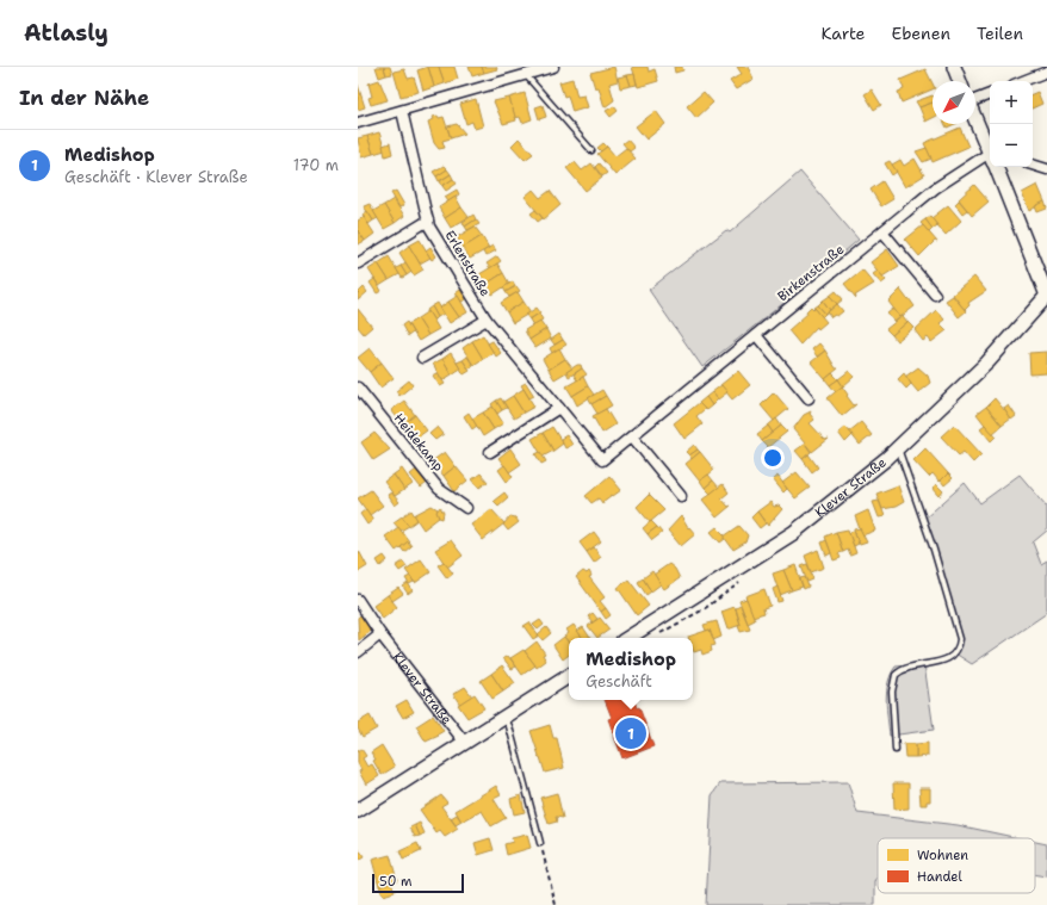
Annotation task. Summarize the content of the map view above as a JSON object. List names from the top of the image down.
{
  "streets": {
    "street": [
      "Erlenstraße",
      "Birkenstraße",
      "Heidekamp",
      "Klever Straße"
    ]
  },
  "crossings": [
    ["Erlenstraße", "Birkenstraße"]
  ],
  "legend": ["Wohnen", "Handel"],
  "scale_bar": "50 m",
  "north": "bottom left",
  "page": {
    "header": "Atlasly",
    "nav": ["Karte", "Ebenen", "Teilen"],
    "heading": "In der Nähe",
    "map_buttons": ["+", "−"],
    "list": [
      {
        "mark": "1",
        "name": "Medishop",
        "note": "Geschäft · Klever Straße",
        "value": "170 m"
      }
    ],
    "popup": ["Medishop", "Geschäft"],
    "pins": "1",
    "scale": "50 m"
  }
}
